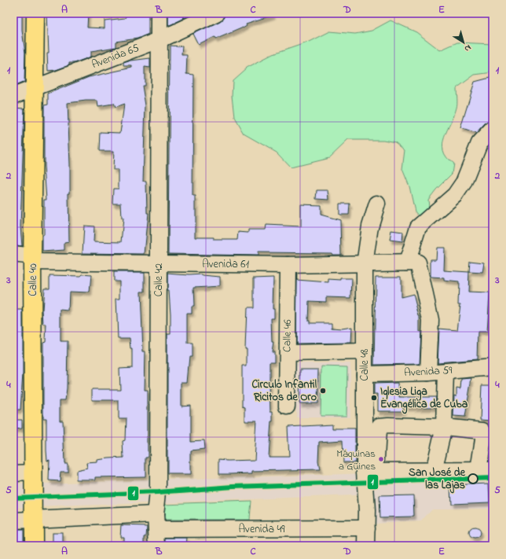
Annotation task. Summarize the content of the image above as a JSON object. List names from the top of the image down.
{
  "streets": {
    "main road": ["Calle 40"],
    "street": [
      "Avenida 65",
      "Avenida 61",
      "Calle 42",
      "Calle 46",
      "Calle 48",
      "Avenida 59",
      "Avenida 49"
    ]
  },
  "crossings": [
    ["Avenida 65", "Calle 40"],
    ["Avenida 65", "Calle 42"],
    ["Avenida 61", "Calle 40"],
    ["Avenida 61", "Calle 42"],
    ["Avenida 61", "Calle 46"],
    ["Avenida 61", "Calle 48"],
    ["Calle 40", "Avenida 49"],
    ["Calle 42", "Avenida 49"],
    ["Calle 48", "Avenida 59"],
    ["Calle 48", "Avenida 49"]
  ],
  "places": [
    "Circulo Infantil Ricitos de Oro",
    "Iglesia Liga Evangélica de Cuba",
    "Máquinas a Güines",
    "San José de las Lajas"
  ],
  "lines": ["transit line 1"],
  "north": "bottom right",
  "grid": {
    "columns": [
      "A",
      "B",
      "C",
      "D",
      "E"
    ],
    "rows": [
      "1",
      "2",
      "3",
      "4",
      "5"
    ]
  }
}
